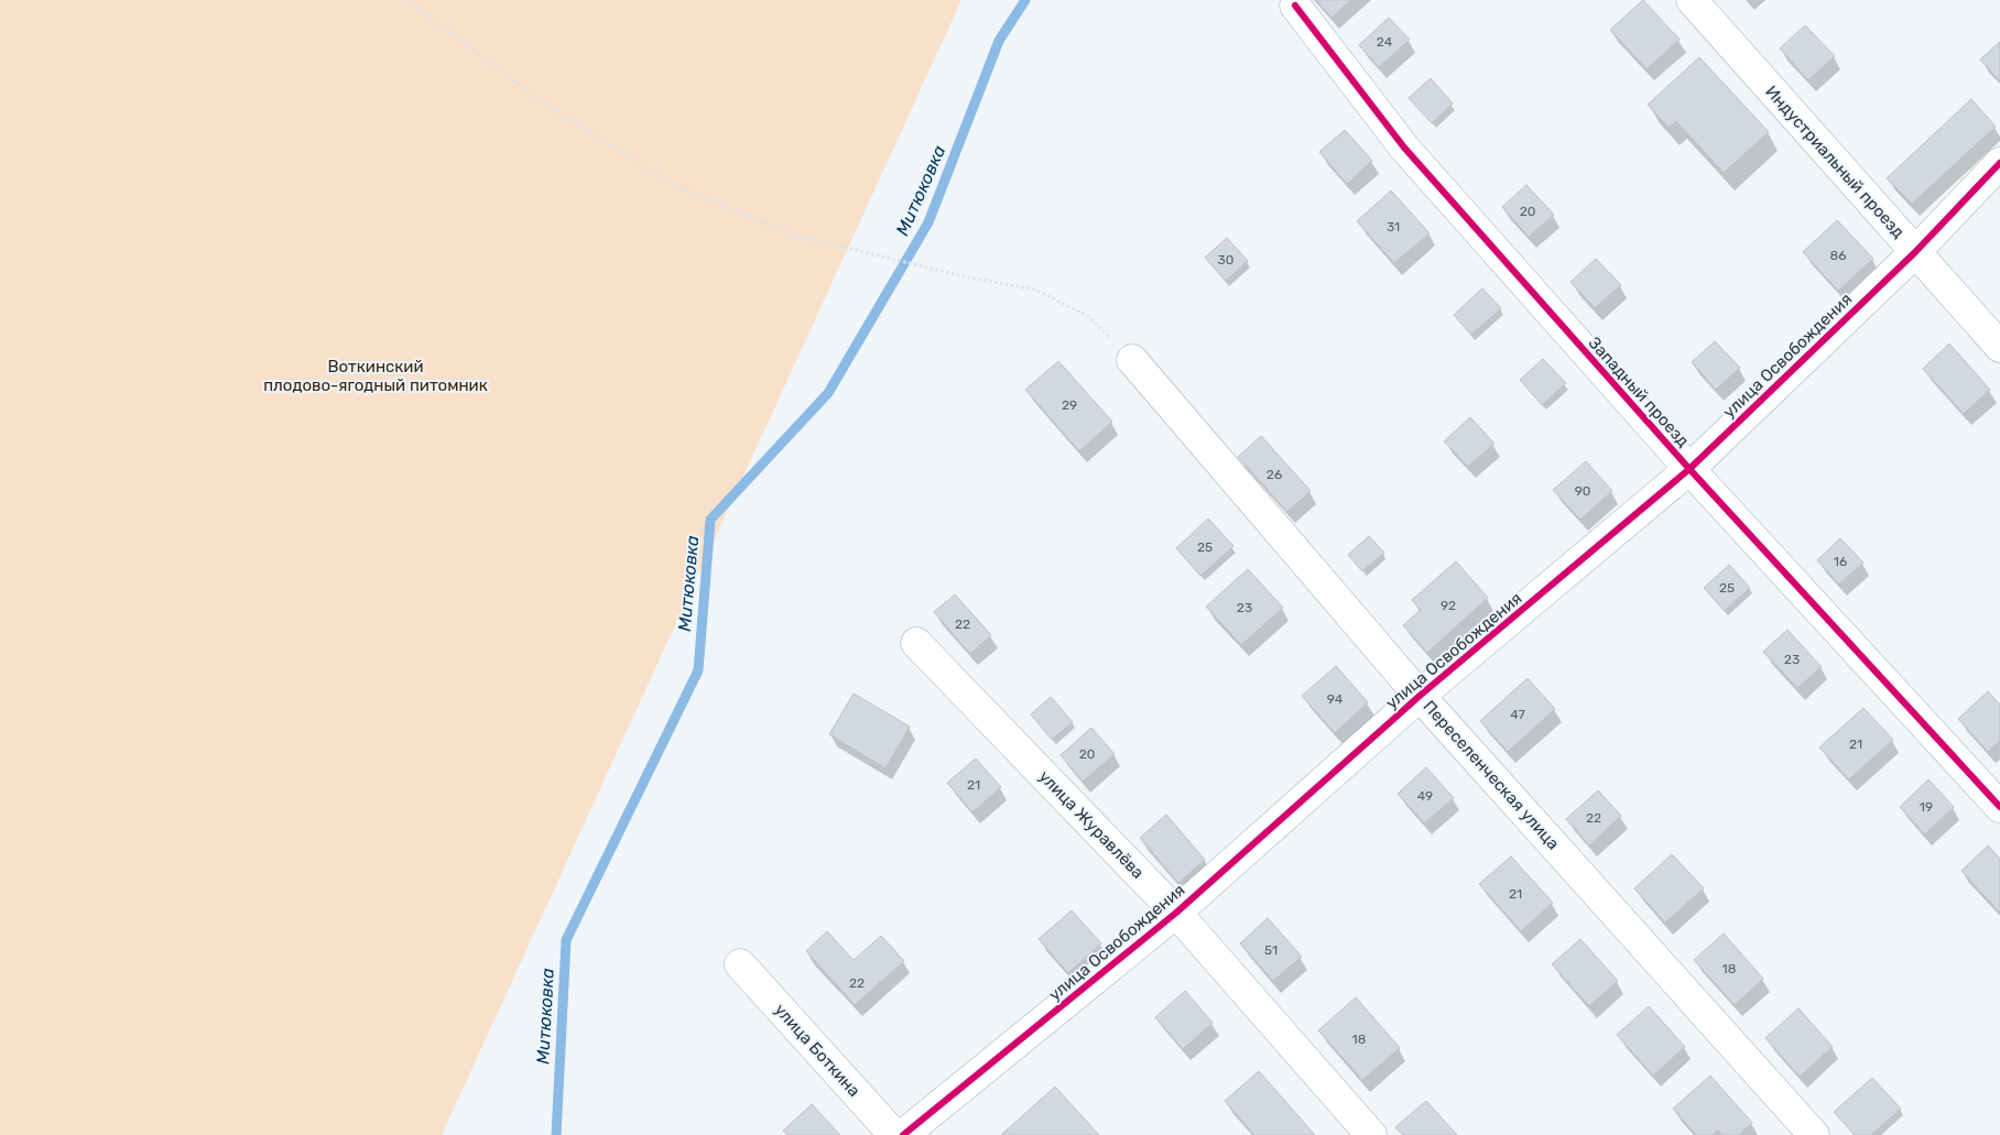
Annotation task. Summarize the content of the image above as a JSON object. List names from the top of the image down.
{
  "streets": {
    "street": [
      "Индустриальный проезд",
      "улица Освобождения",
      "Западный проезд",
      "Переселенческая улица",
      "улица Журавлёва",
      "улица Боткина"
    ]
  },
  "crossings": [
    ["Индустриальный проезд", "улица Освобождения"],
    ["улица Освобождения", "Западный проезд"],
    ["улица Освобождения", "Переселенческая улица"],
    ["улица Освобождения", "улица Журавлёва"]
  ],
  "water": ["Митюковка"],
  "parks": ["Воткинский плодово-ягодный питомник"],
  "house_numbers": [
    "24",
    "20",
    "31",
    "86",
    "30",
    "29",
    "26",
    "90",
    "25",
    "16",
    "25",
    "92",
    "23",
    "22",
    "23",
    "94",
    "47",
    "21",
    "20",
    "21",
    "49",
    "19",
    "22",
    "21",
    "51",
    "18",
    "22",
    "18"
  ]
}
